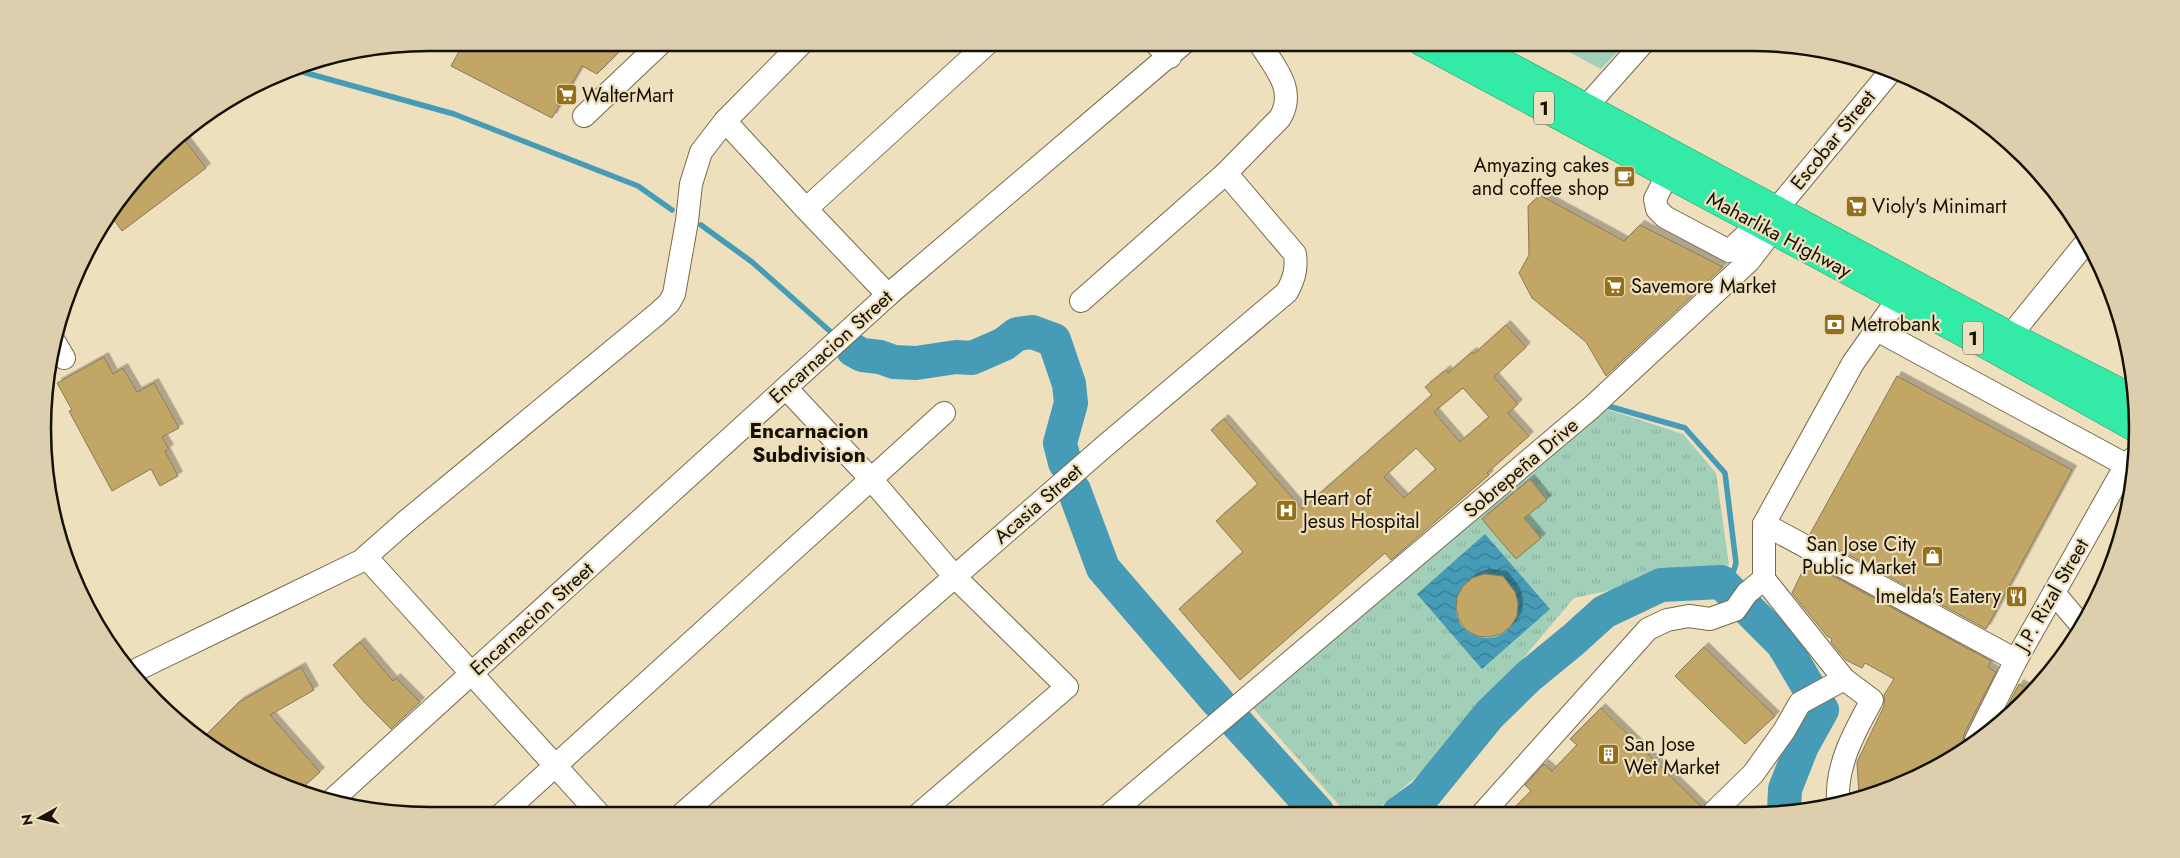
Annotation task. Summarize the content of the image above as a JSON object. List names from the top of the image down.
{
  "streets": {
    "highway": ["1", "Maharlika Highway"],
    "street": [
      "Escobar Street",
      "Encarnacion Street",
      "Sobrepeña Drive",
      "Acasia Street",
      "J.P. Rizal Street"
    ]
  },
  "crossings": [
    ["Escobar Street", "Maharlika Highway"],
    ["Escobar Street", "Sobrepeña Drive"],
    ["Maharlika Highway", "Sobrepeña Drive"]
  ],
  "districts": ["Encarnacion Subdivision"],
  "places": {
    "supermarket": ["WalterMart", "Violy's Minimart", "Savemore Market"],
    "cafe": ["Amyazing cakes and coffee shop"],
    "bank": ["Metrobank"],
    "hospital": ["Heart of Jesus Hospital"],
    "shop": ["San Jose City Public Market"],
    "restaurant": ["Imelda's Eatery"],
    "building": ["San Jose Wet Market"]
  },
  "north": "left"
}
